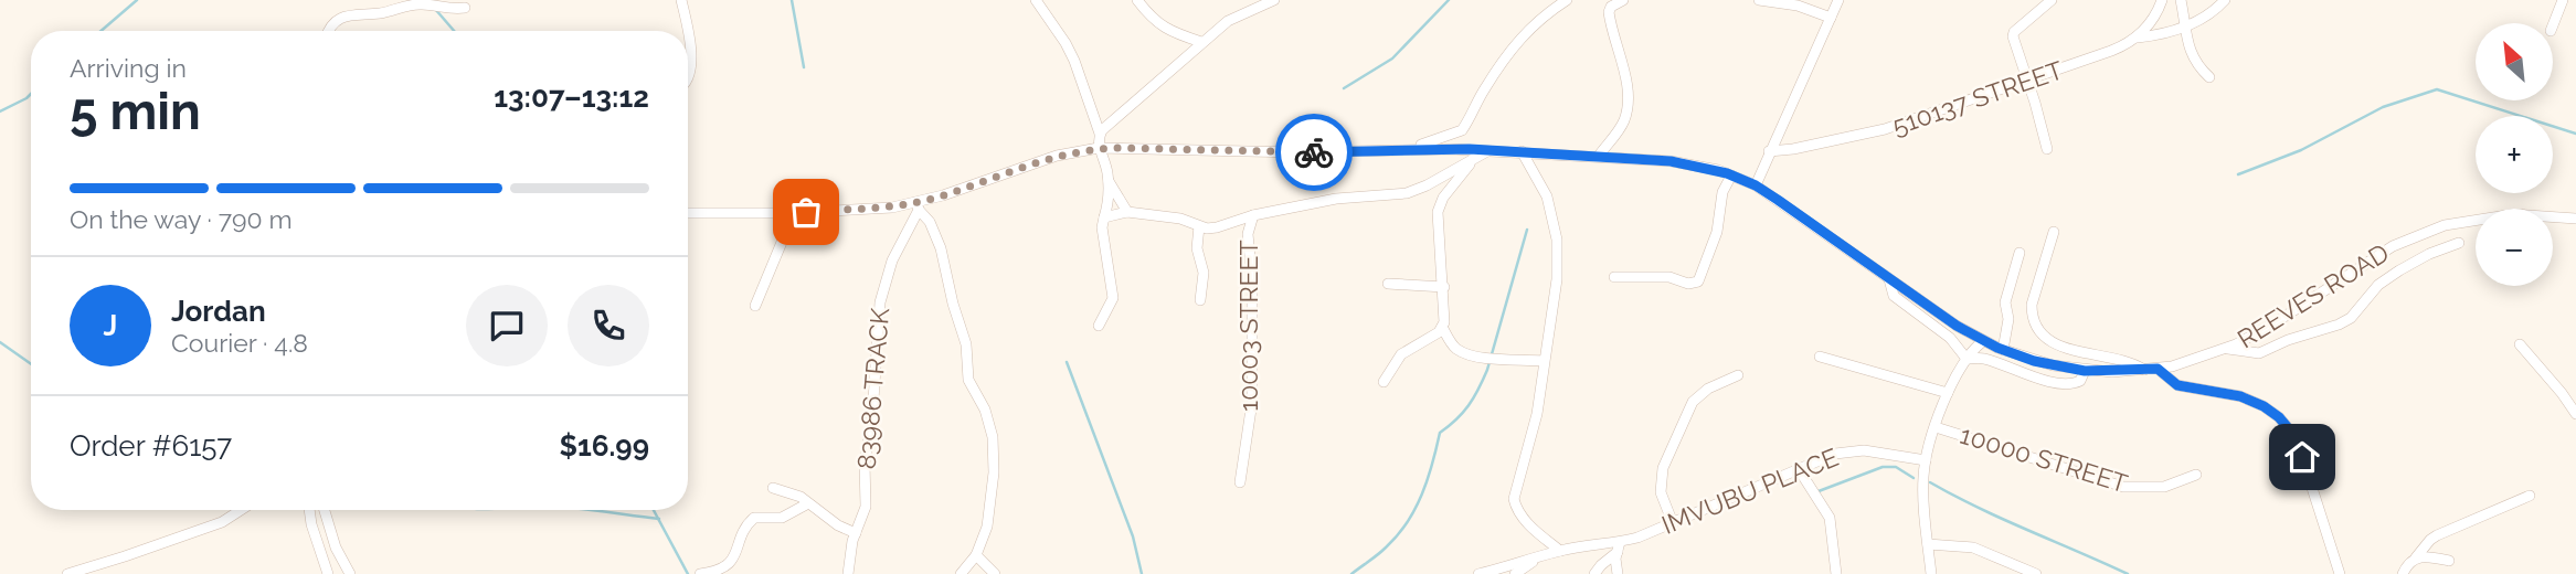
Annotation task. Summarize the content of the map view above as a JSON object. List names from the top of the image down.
{
  "streets": {
    "street": [
      "510137 STREET",
      "REEVES ROAD",
      "10003 STREET",
      "83986 TRACK",
      "10000 STREET",
      "IMVUBU PLACE"
    ]
  },
  "crossings": [
    ["REEVES ROAD", "83986 TRACK"]
  ],
  "north": "top left",
  "page": {
    "map_buttons": ["+", "−"],
    "heading": ["5 min", "Arriving in", "13:07–13:12"],
    "panel": [
      "Jordan",
      "Courier · 4.8",
      "Order #6157",
      "$16.99"
    ],
    "bar": "On the way · 790 m",
    "round": "J"
  }
}
